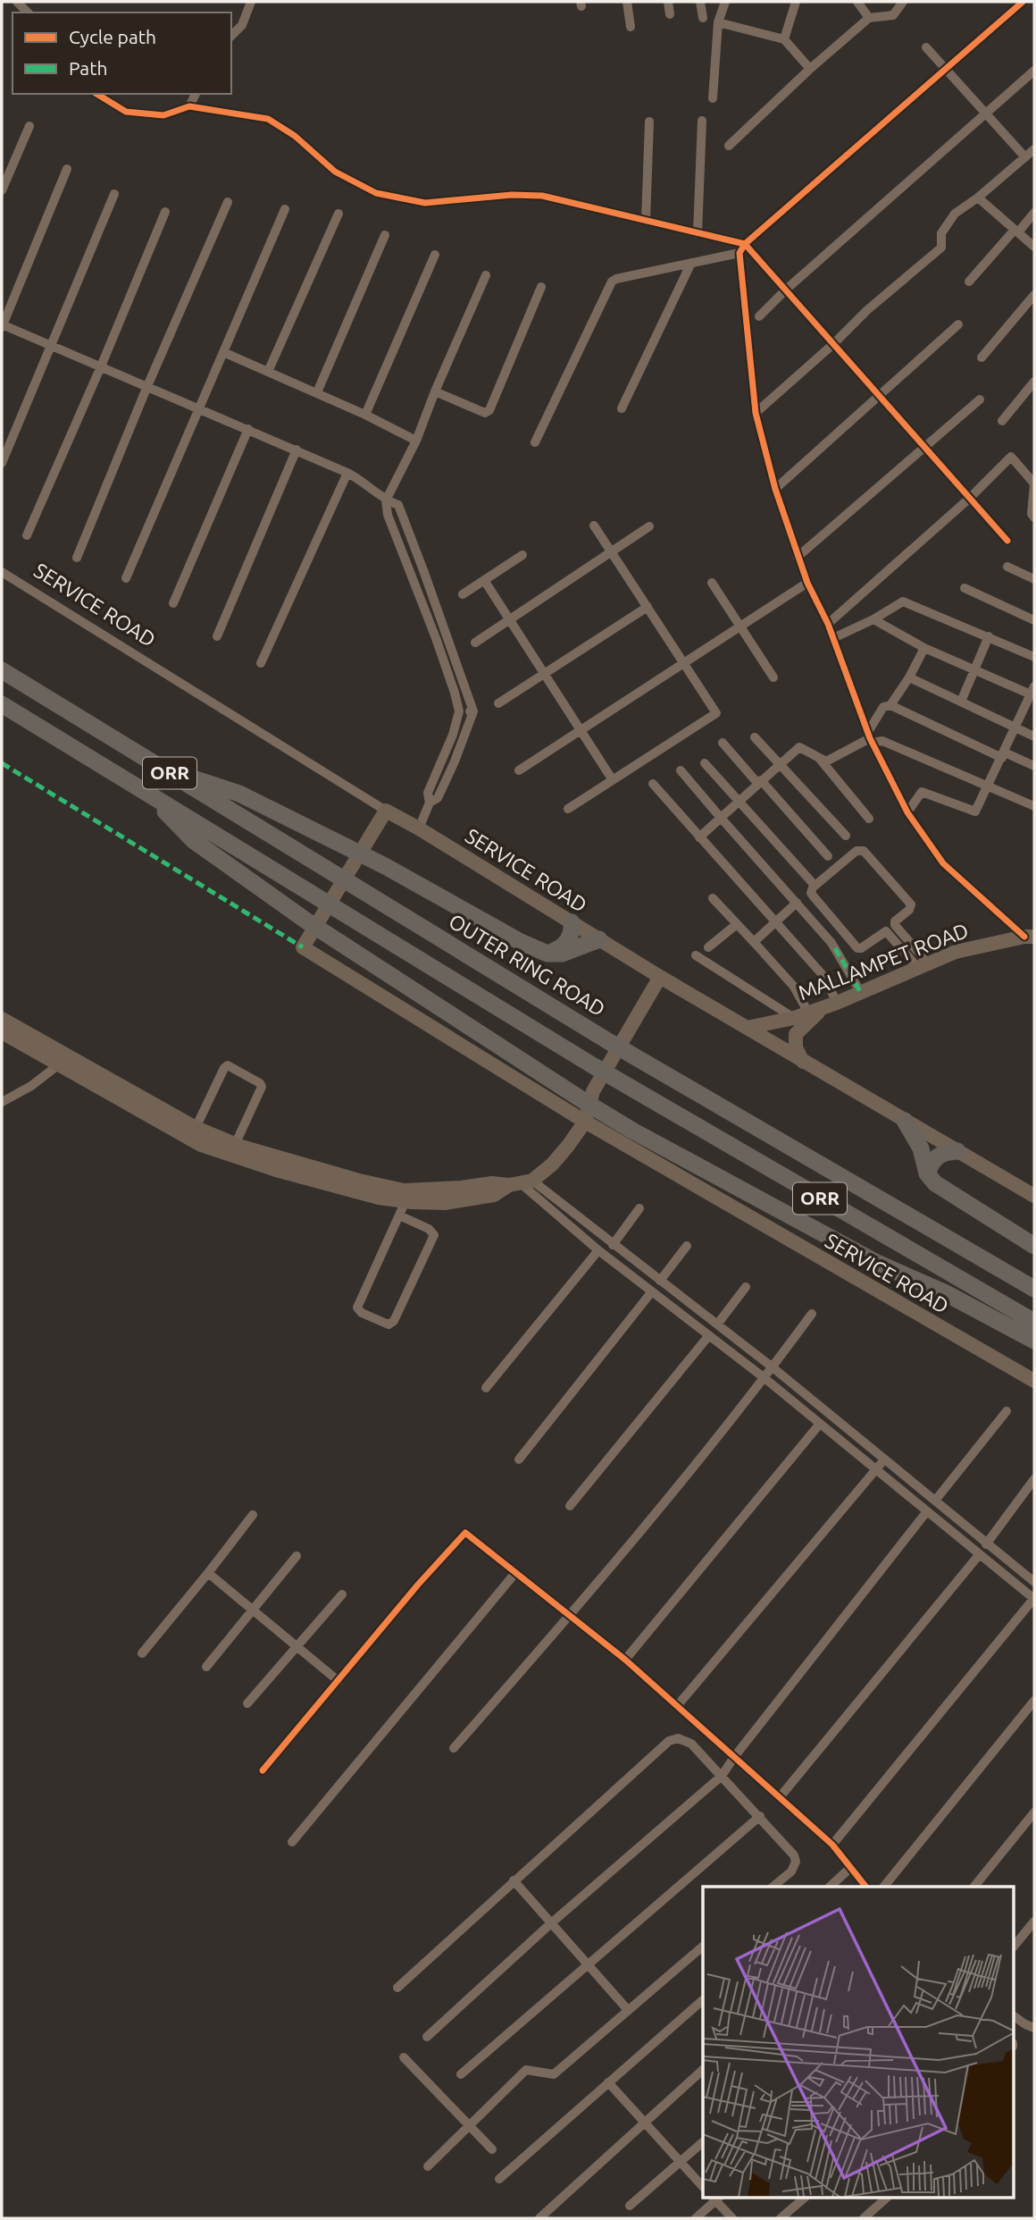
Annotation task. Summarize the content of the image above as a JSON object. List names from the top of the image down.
{
  "streets": {
    "highway": ["ORR", "OUTER RING ROAD"],
    "main road": ["SERVICE ROAD", "MALLAMPET ROAD"]
  },
  "crossings": [
    ["SERVICE ROAD", "MALLAMPET ROAD"]
  ],
  "legend": ["Cycle path", "Path"]
}
